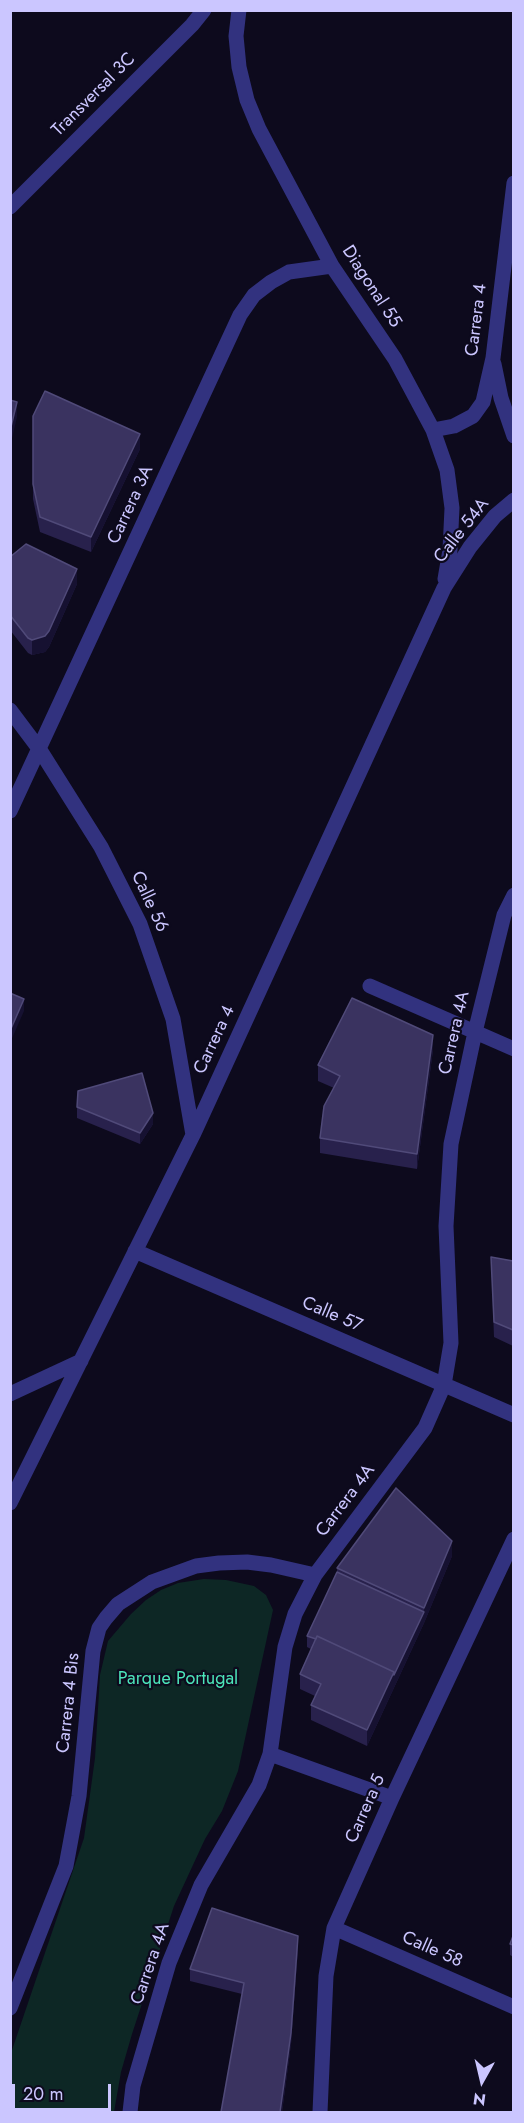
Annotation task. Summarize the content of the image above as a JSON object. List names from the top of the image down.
{
  "streets": {
    "street": [
      "Transversal 3C",
      "Diagonal 55",
      "Carrera 4",
      "Carrera 3A",
      "Calle 54A",
      "Calle 56",
      "Carrera 4A",
      "Calle 57",
      "Carrera 4 Bis",
      "Carrera 5",
      "Calle 58"
    ]
  },
  "crossings": [
    ["Diagonal 55", "Carrera 4"],
    ["Diagonal 55", "Carrera 3A"],
    ["Diagonal 55", "Calle 54A"],
    ["Carrera 4", "Calle 54A"],
    ["Carrera 4", "Calle 56"],
    ["Carrera 4", "Calle 57"],
    ["Carrera 3A", "Calle 56"],
    ["Carrera 4A", "Calle 57"],
    ["Carrera 4A", "Carrera 4 Bis"],
    ["Carrera 5", "Calle 58"]
  ],
  "parks": ["Parque Portugal"],
  "scale_bar": "20 m",
  "north": "bottom"
}
